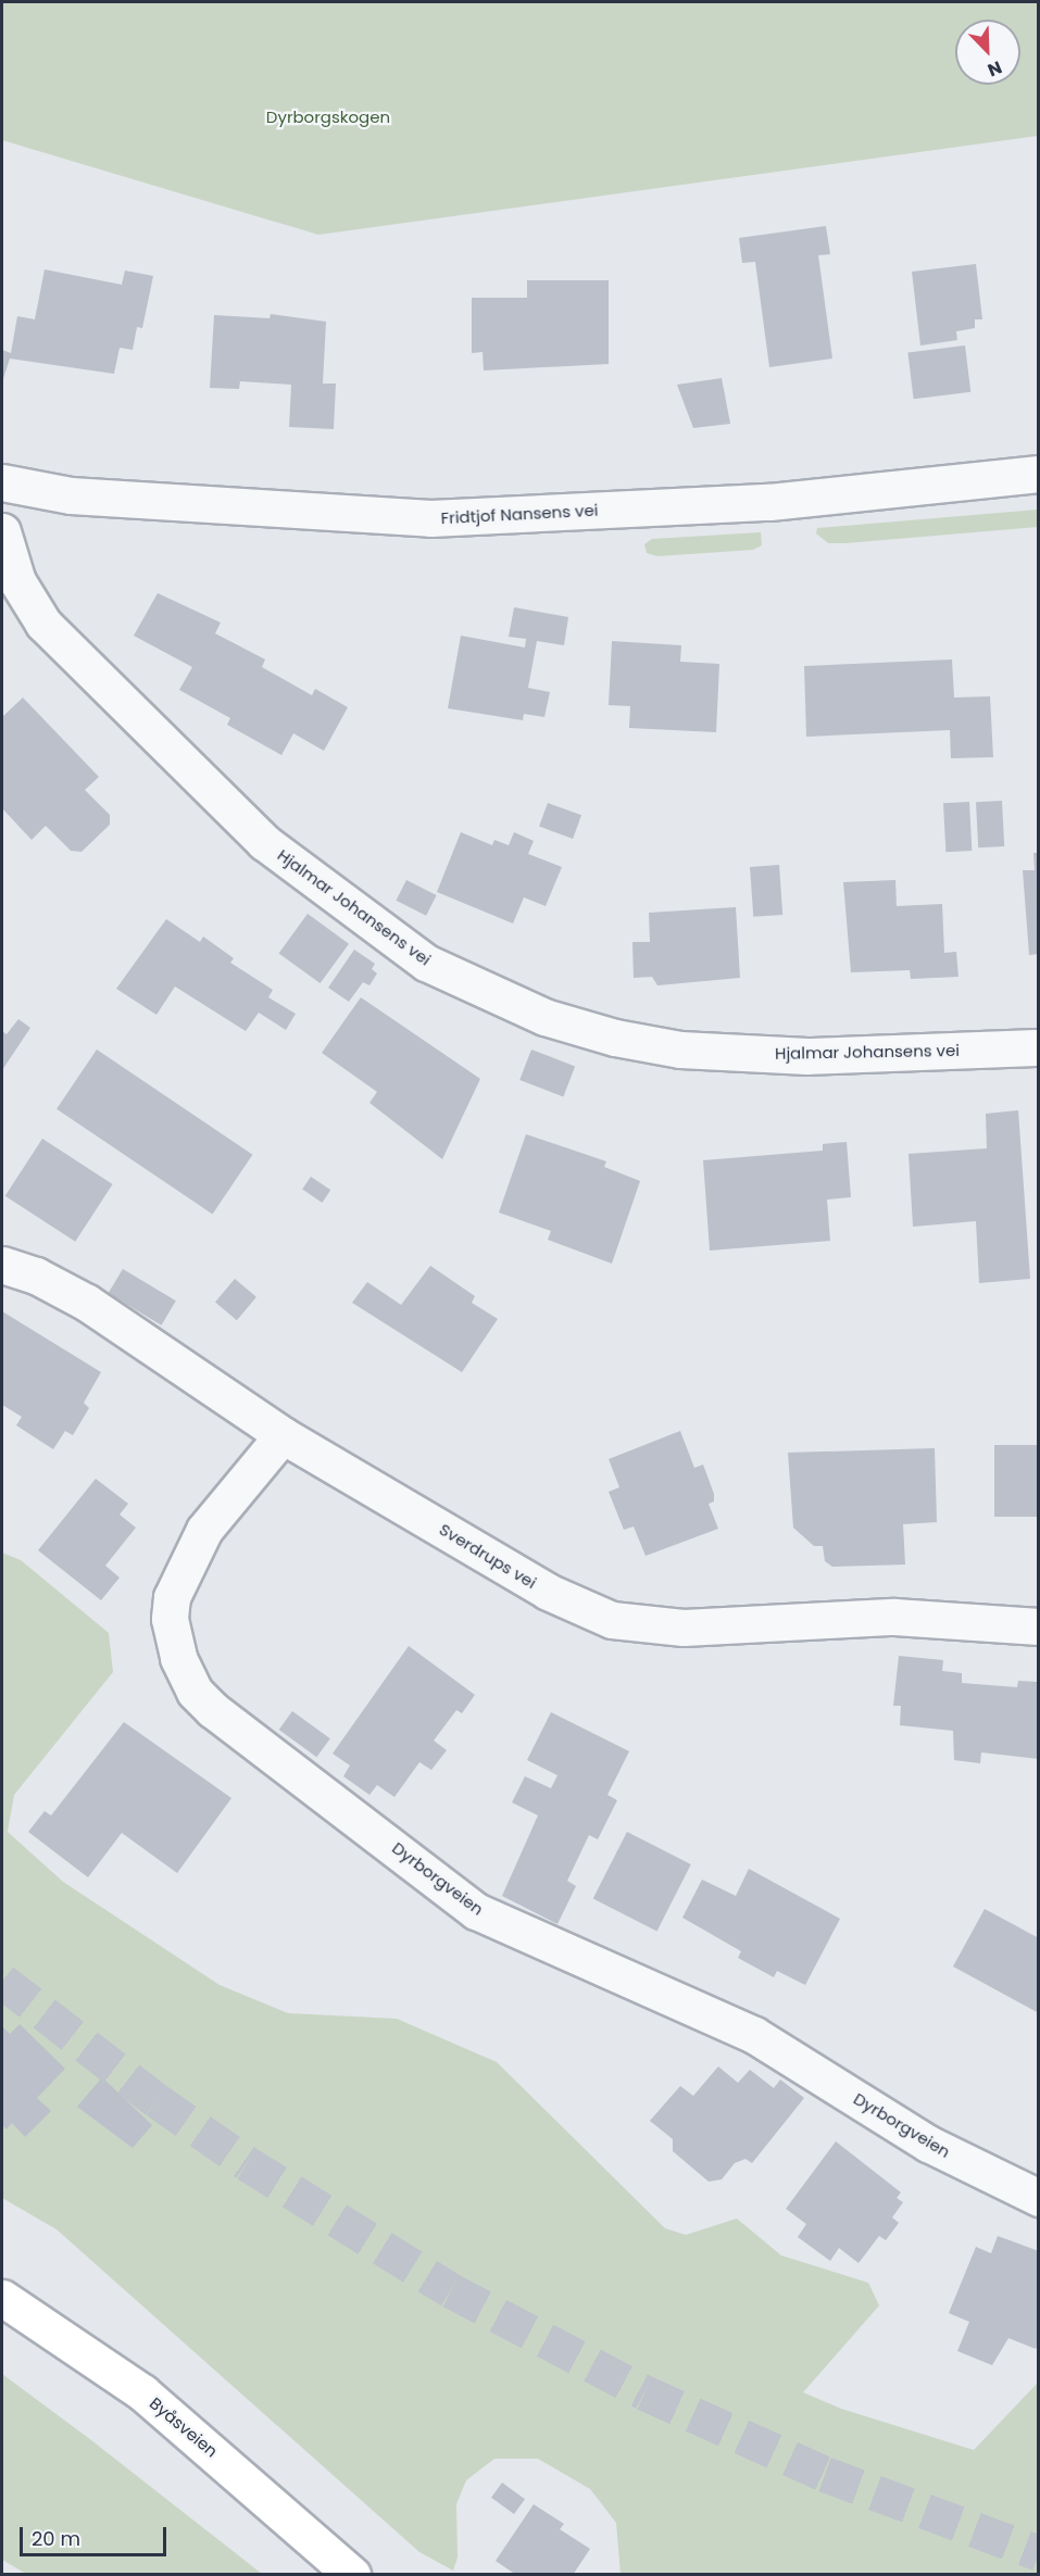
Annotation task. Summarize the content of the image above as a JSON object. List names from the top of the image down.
{
  "streets": {
    "main road": ["Byåsveien"],
    "street": [
      "Fridtjof Nansens vei",
      "Hjalmar Johansens vei",
      "Sverdrups vei",
      "Dyrborgveien"
    ]
  },
  "crossings": [
    ["Sverdrups vei", "Dyrborgveien"]
  ],
  "parks": ["Dyrborgskogen"],
  "scale_bar": "20 m",
  "north": "bottom right"
}
